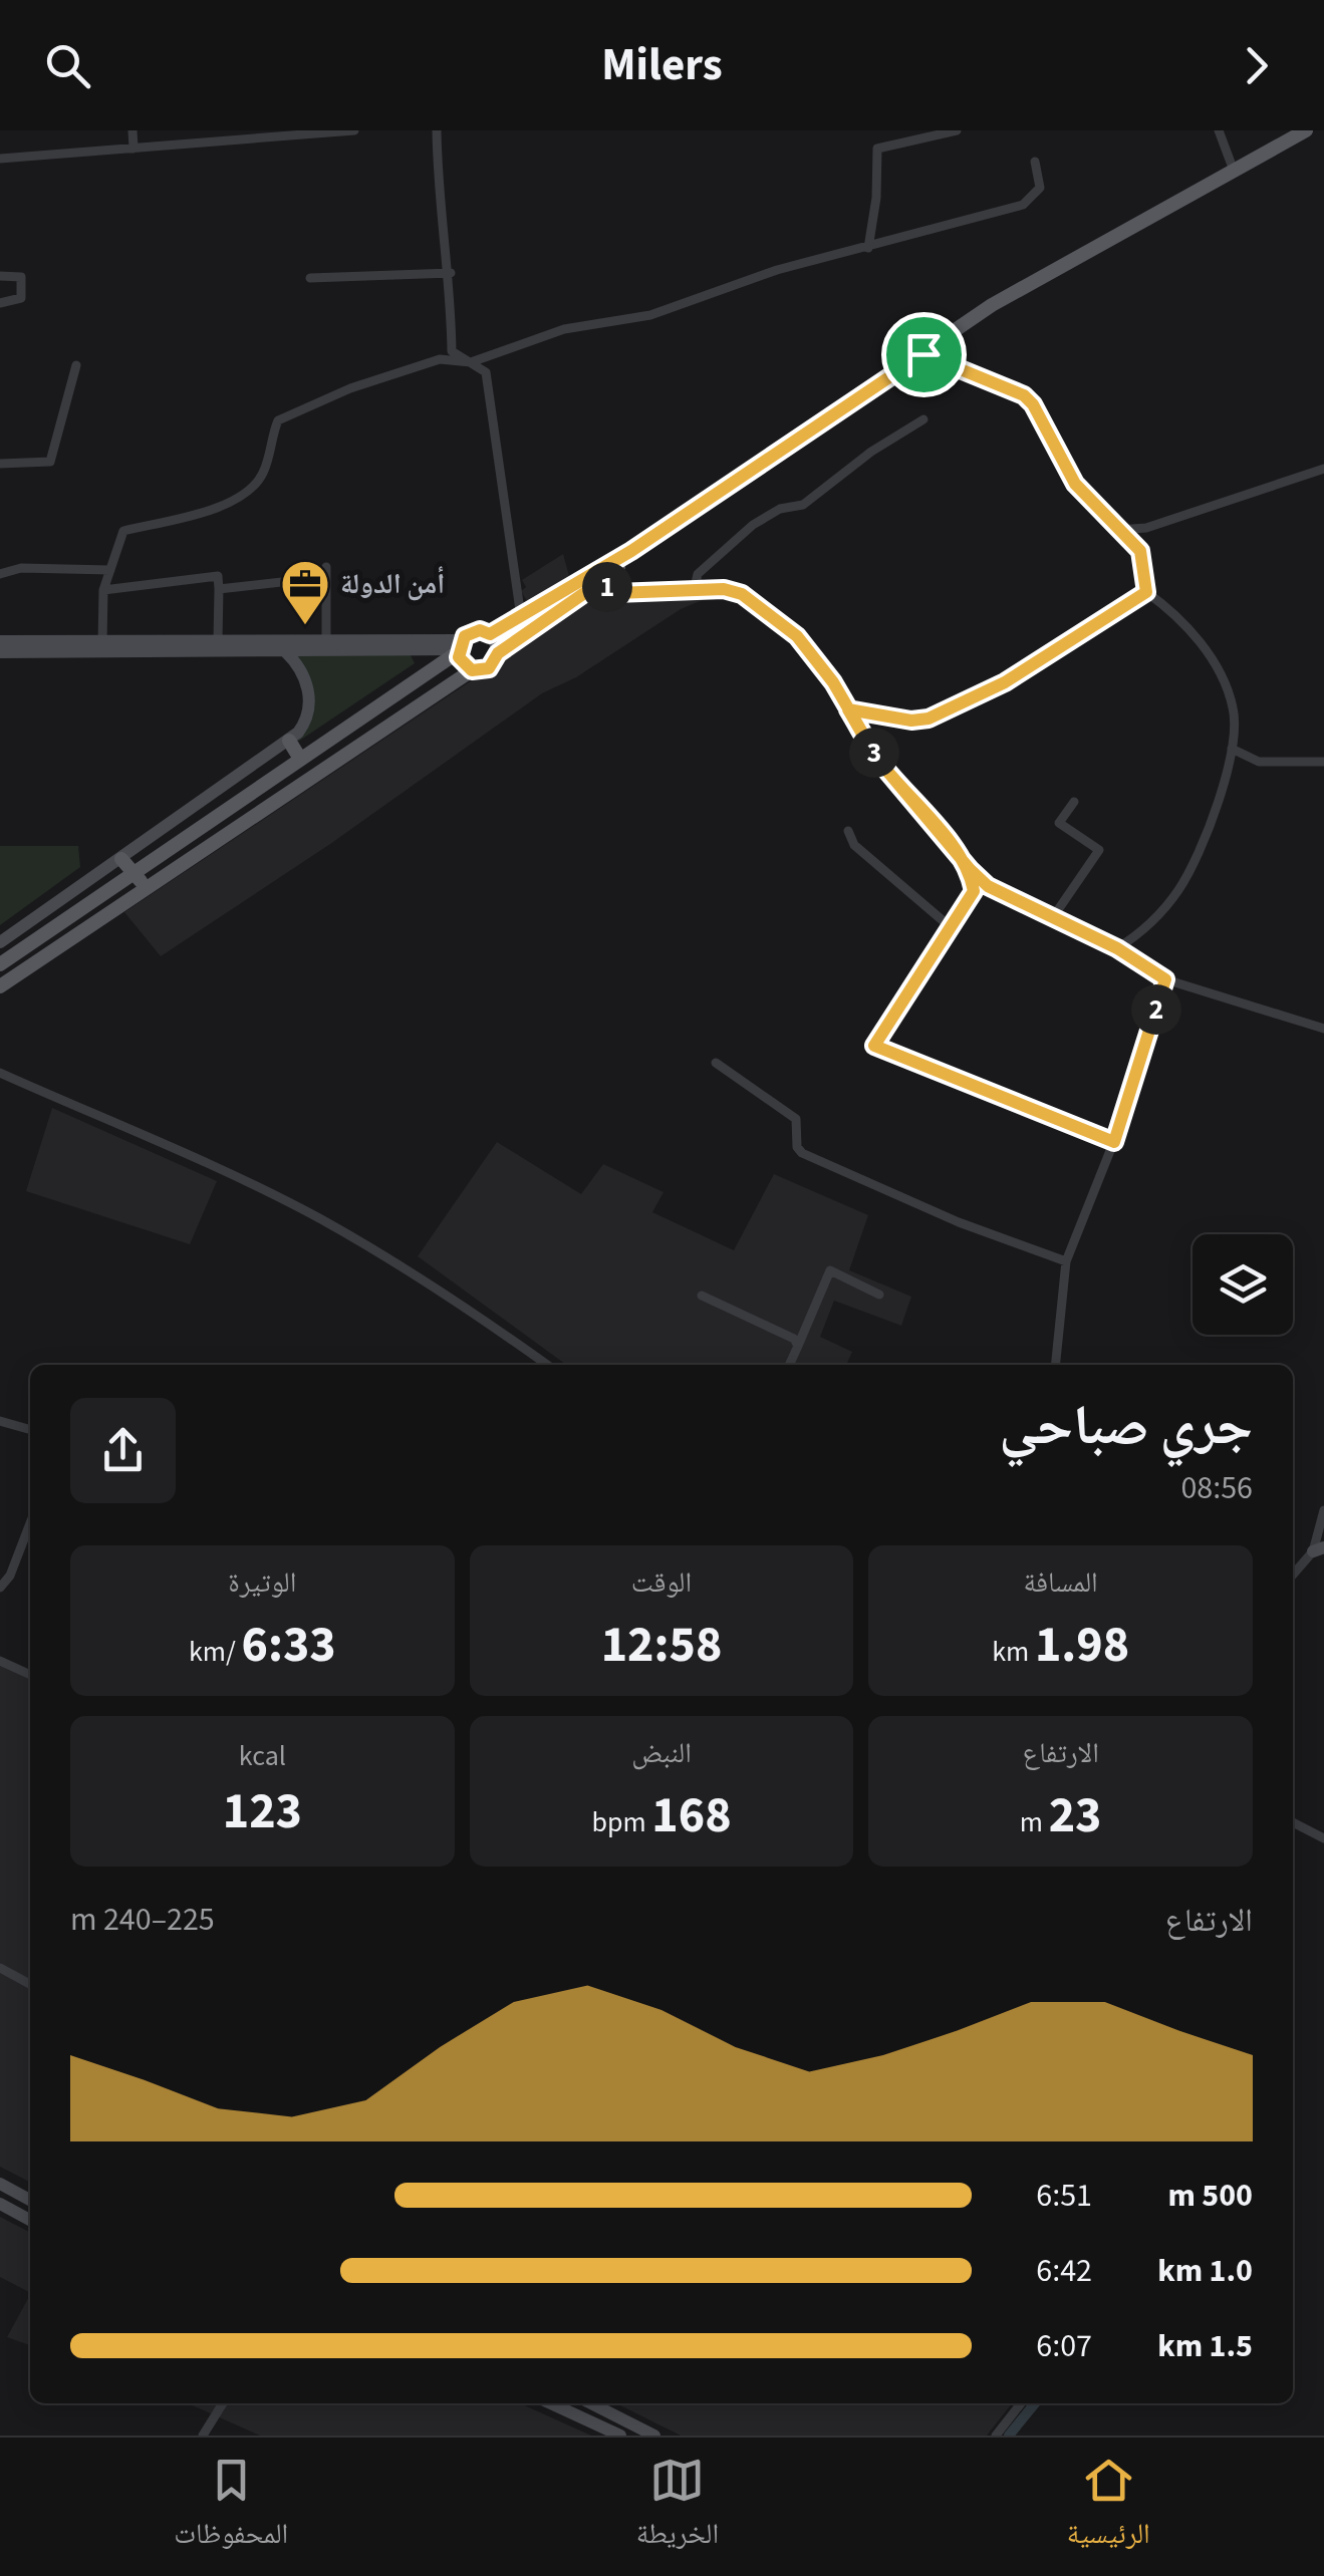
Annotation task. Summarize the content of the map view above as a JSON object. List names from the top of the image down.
{
  "places": {
    "office": ["أمن الدولة"]
  },
  "page": {
    "header": "Milers",
    "pins": ["1", "3", "2"],
    "heading": ["جري صباحي", "08:56"],
    "stats": [
      ["المسافة", "1.98 km"],
      ["الوقت", "12:58"],
      ["الوتيرة", "6:33 /km"],
      ["الارتفاع", "23 m"],
      ["النبض", "168 bpm"],
      ["kcal", "123"]
    ],
    "chart": ["الارتفاع", "225–240 m"],
    "list": [
      {
        "name": "500 m",
        "note": "6:51"
      },
      {
        "name": "1.0 km",
        "note": "6:42"
      },
      {
        "name": "1.5 km",
        "note": "6:07"
      }
    ],
    "tabs": ["الرئيسية", "الخريطة", "المحفوظات"]
  }
}
